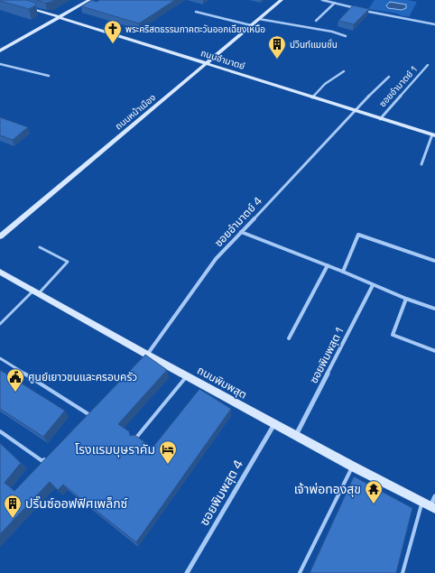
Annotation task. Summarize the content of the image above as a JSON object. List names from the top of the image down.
{
  "streets": {
    "street": [
      "ถนนอำมาตย์",
      "ซอยอำมาตย์ 1",
      "ถนนหน้าเมือง",
      "ซอยอำมาตย์ 4",
      "ซอยพิมพสุต 1",
      "ถนนพิมพสุต",
      "ซอยพิมพสุต 4"
    ]
  },
  "crossings": [
    ["ถนนอำมาตย์", "ซอยอำมาตย์ 1"],
    ["ถนนอำมาตย์", "ถนนหน้าเมือง"],
    ["ถนนอำมาตย์", "ซอยอำมาตย์ 4"],
    ["ซอยอำมาตย์ 4", "ถนนพิมพสุต"],
    ["ซอยพิมพสุต 1", "ถนนพิมพสุต"],
    ["ถนนพิมพสุต", "ซอยพิมพสุต 4"]
  ],
  "places": {
    "church": ["พระคริสตธรรมภาคตะวันออกเฉียงเหนือ"],
    "building": ["ปวินท์แมนชั่น", "ปริ๊นซ์ออฟฟิศเพล็กซ์"],
    "public building": ["ศูนย์เยาวชนและครอบครัว"],
    "hotel": ["โรงแรมบุษราคัม"],
    "temple": ["เจ้าพ่อทองสุข"]
  }
}
